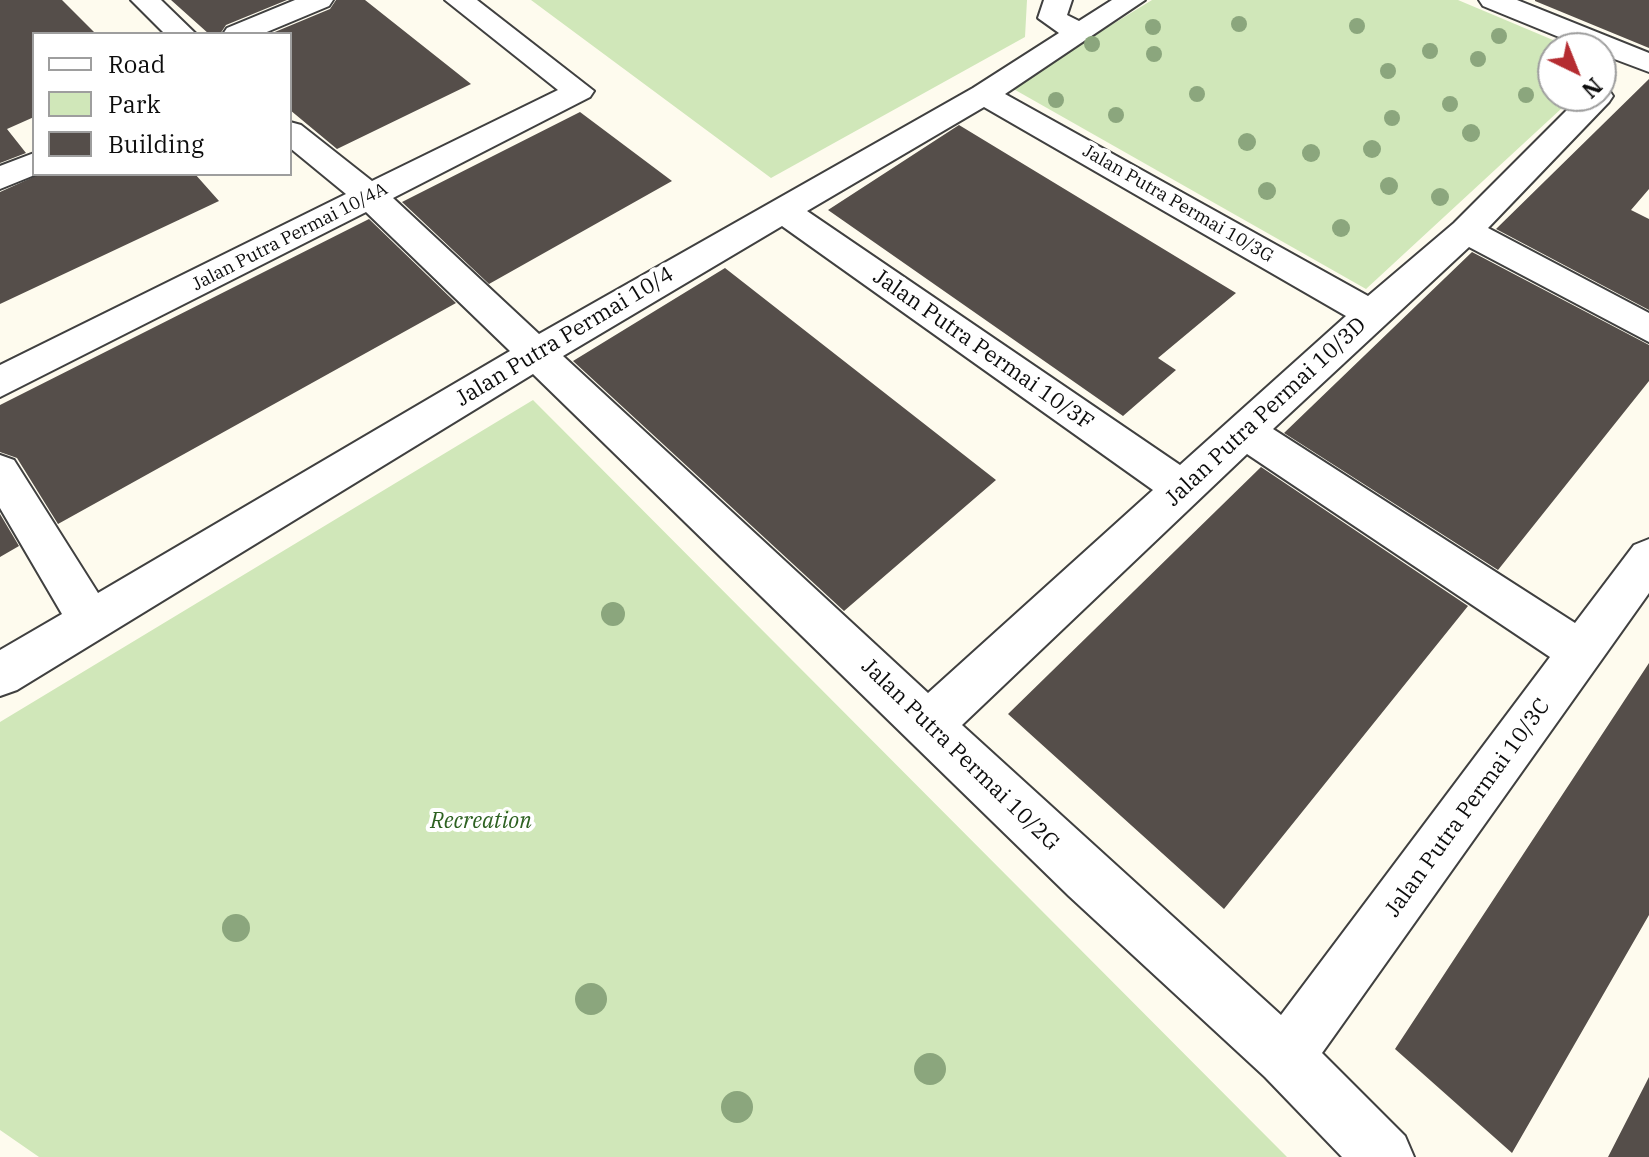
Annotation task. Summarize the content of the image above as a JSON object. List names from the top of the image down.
{
  "streets": {
    "street": [
      "Jalan Putra Permai 10/3G",
      "Jalan Putra Permai 10/4A",
      "Jalan Putra Permai 10/4",
      "Jalan Putra Permai 10/3F",
      "Jalan Putra Permai 10/3D",
      "Jalan Putra Permai 10/2G",
      "Jalan Putra Permai 10/3C"
    ]
  },
  "crossings": [
    ["Jalan Putra Permai 10/3G", "Jalan Putra Permai 10/4"],
    ["Jalan Putra Permai 10/3G", "Jalan Putra Permai 10/3D"],
    ["Jalan Putra Permai 10/4A", "Jalan Putra Permai 10/2G"],
    ["Jalan Putra Permai 10/4", "Jalan Putra Permai 10/3F"],
    ["Jalan Putra Permai 10/4", "Jalan Putra Permai 10/2G"],
    ["Jalan Putra Permai 10/3F", "Jalan Putra Permai 10/3D"],
    ["Jalan Putra Permai 10/3D", "Jalan Putra Permai 10/2G"],
    ["Jalan Putra Permai 10/2G", "Jalan Putra Permai 10/3C"]
  ],
  "parks": ["Recreation"],
  "legend": ["Road", "Park", "Building"],
  "north": "bottom right"
}
